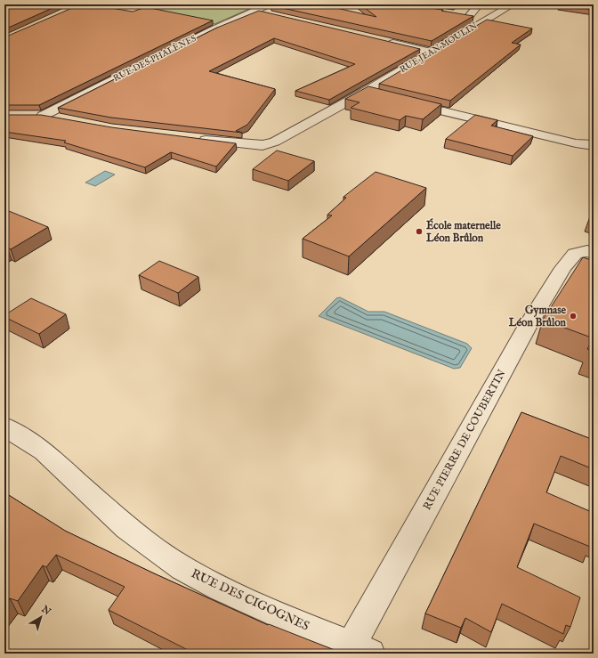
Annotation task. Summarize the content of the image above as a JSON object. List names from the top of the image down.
{
  "streets": {
    "street": [
      "RUE JEAN MOULIN",
      "RUE DES PHALÈNES",
      "RUE PIERRE DE COUBERTIN",
      "RUE DES CIGOGNES"
    ]
  },
  "crossings": [
    ["RUE PIERRE DE COUBERTIN", "RUE DES CIGOGNES"]
  ],
  "places": ["École maternelle Léon Brûlon", "Gymnase Léon Brûlon"],
  "north": "top right"
}
